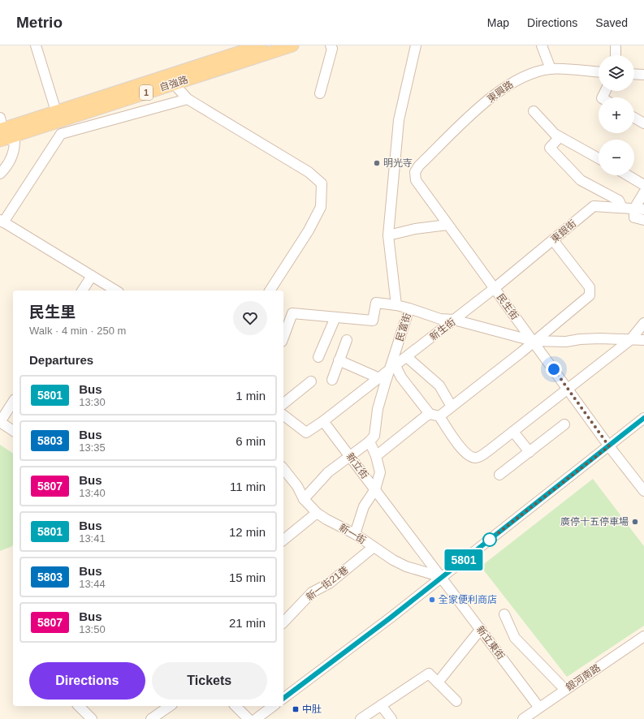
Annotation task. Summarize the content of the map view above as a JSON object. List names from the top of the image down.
{
  "streets": {
    "main road": ["自強路", "1"],
    "street": [
      "東興路",
      "東銀街",
      "民生街",
      "民富街",
      "新生街",
      "新立街",
      "新一街",
      "新一街21巷",
      "新立東街",
      "銀河南路"
    ]
  },
  "crossings": [
    ["東興路", "民生街"],
    ["東銀街", "民生街"],
    ["東銀街", "新生街"],
    ["民生街", "民富街"],
    ["民生街", "新生街"],
    ["民富街", "新生街"],
    ["新立街", "新一街"],
    ["新立街", "新立東街"],
    ["新一街", "新一街21巷"],
    ["新一街", "新立東街"],
    ["新立東街", "銀河南路"]
  ],
  "places": {
    "other": ["明光寺", "廣停十五停車場", "全家便利商店"],
    "transit": ["中肚"]
  },
  "lines": ["bus line 5801"],
  "page": {
    "header": "Metrio",
    "nav": ["Map", "Directions", "Saved"],
    "on_map": "5801",
    "map_buttons": ["+", "−"],
    "heading": [
      ["民生里", "Walk · 4 min · 250 m"],
      "Departures"
    ],
    "list": [
      {
        "mark": "5801",
        "name": "Bus",
        "note": "13:30",
        "value": "1 min"
      },
      {
        "mark": "5803",
        "name": "Bus",
        "note": "13:35",
        "value": "6 min"
      },
      {
        "mark": "5807",
        "name": "Bus",
        "note": "13:40",
        "value": "11 min"
      },
      {
        "mark": "5801",
        "name": "Bus",
        "note": "13:41",
        "value": "12 min"
      },
      {
        "mark": "5803",
        "name": "Bus",
        "note": "13:44",
        "value": "15 min"
      },
      {
        "mark": "5807",
        "name": "Bus",
        "note": "13:50",
        "value": "21 min"
      }
    ],
    "buttons": ["Directions", "Tickets"]
  }
}
